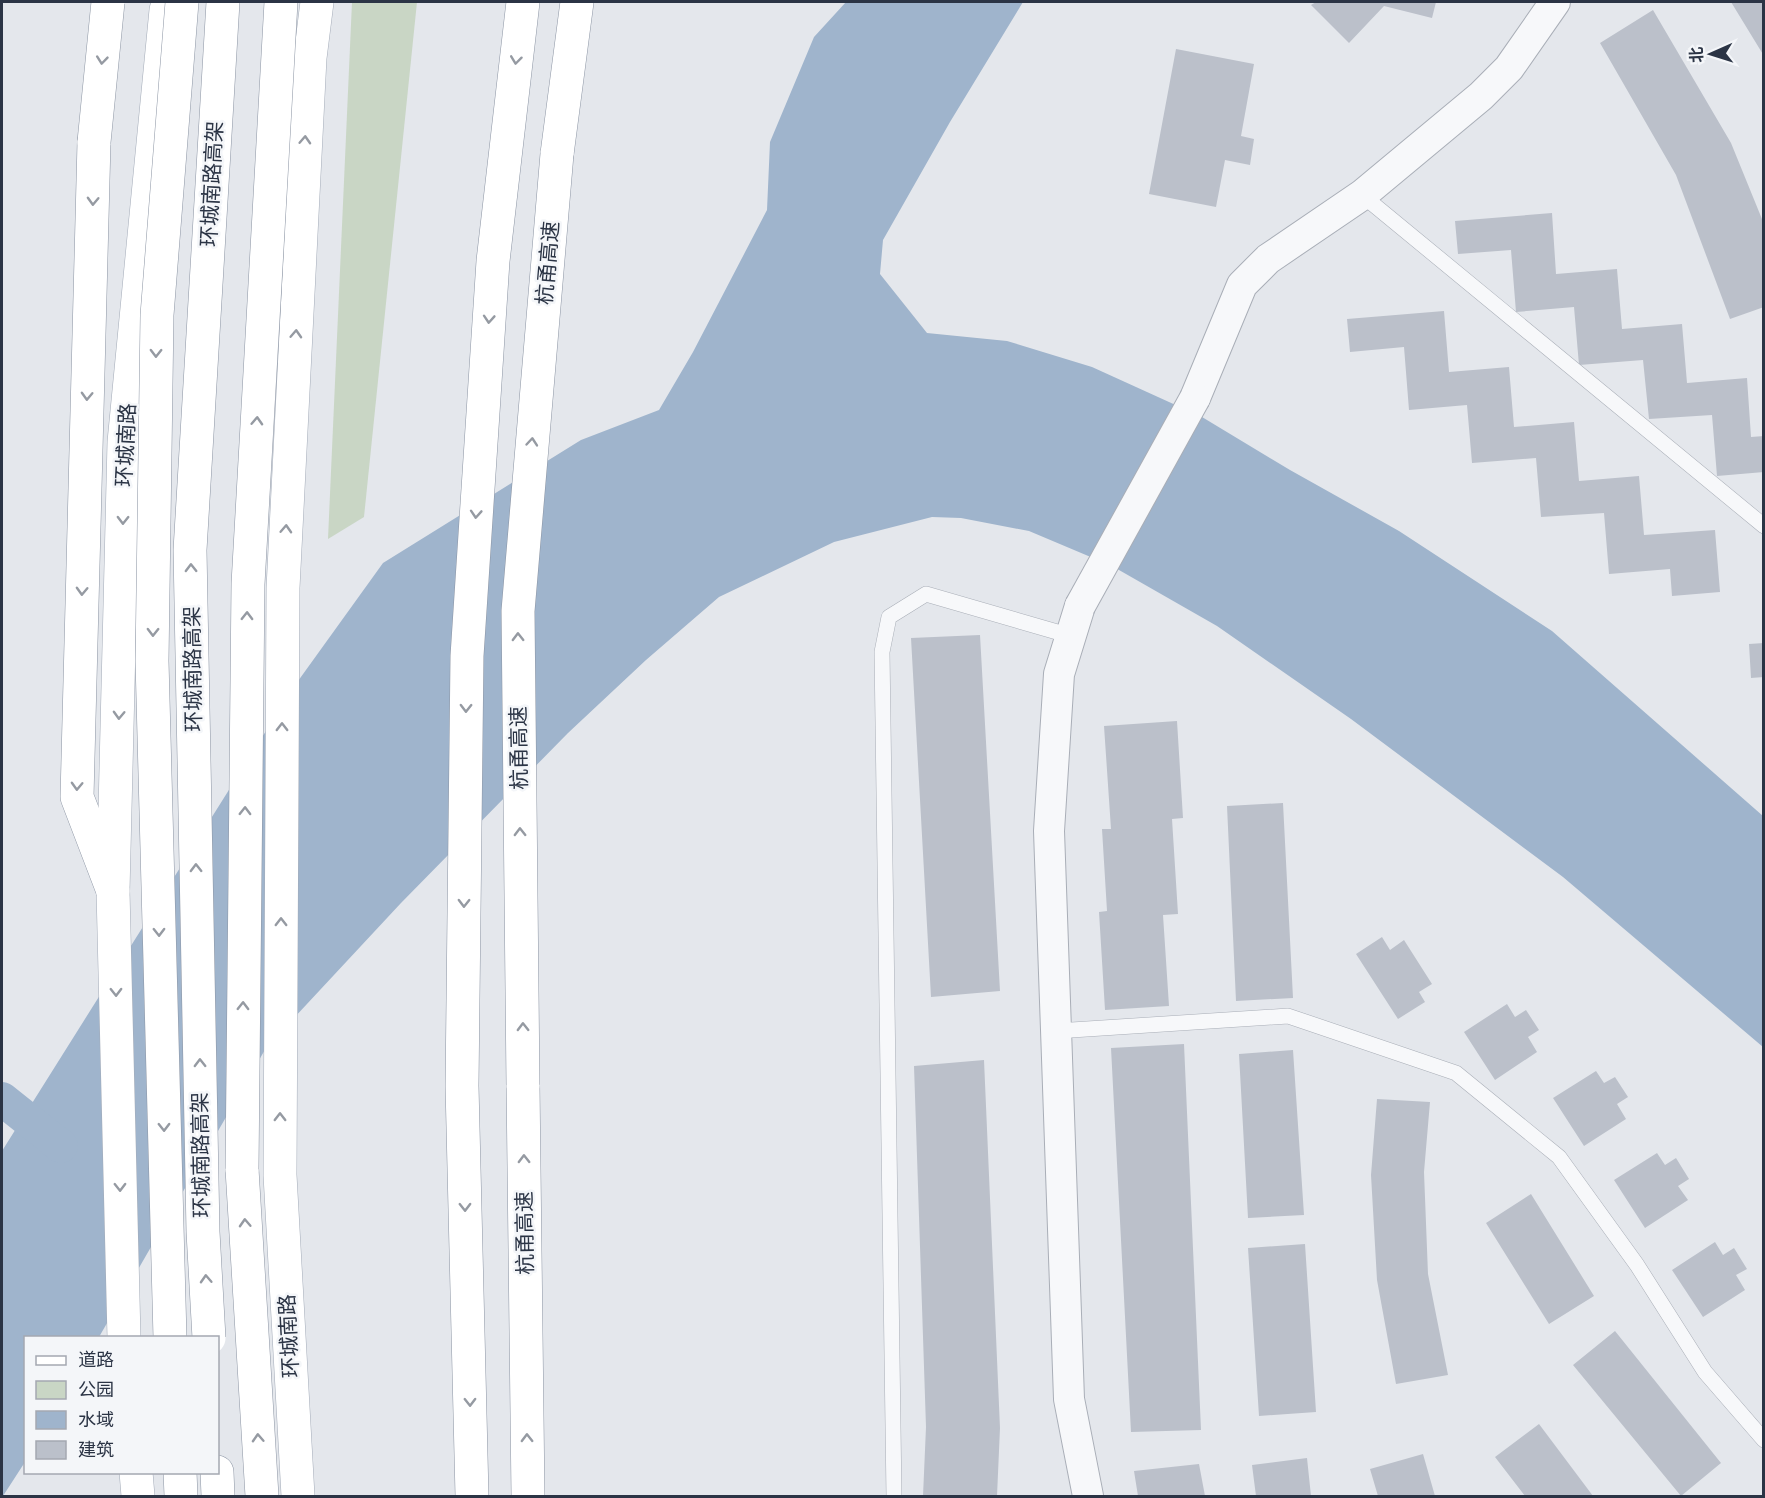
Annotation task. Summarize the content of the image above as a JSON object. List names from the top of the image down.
{
  "streets": {
    "main road": ["环城南路高架", "杭甬高速", "环城南路"]
  },
  "legend": [
    "道路",
    "公园",
    "水域",
    "建筑"
  ],
  "north": "left"
}
